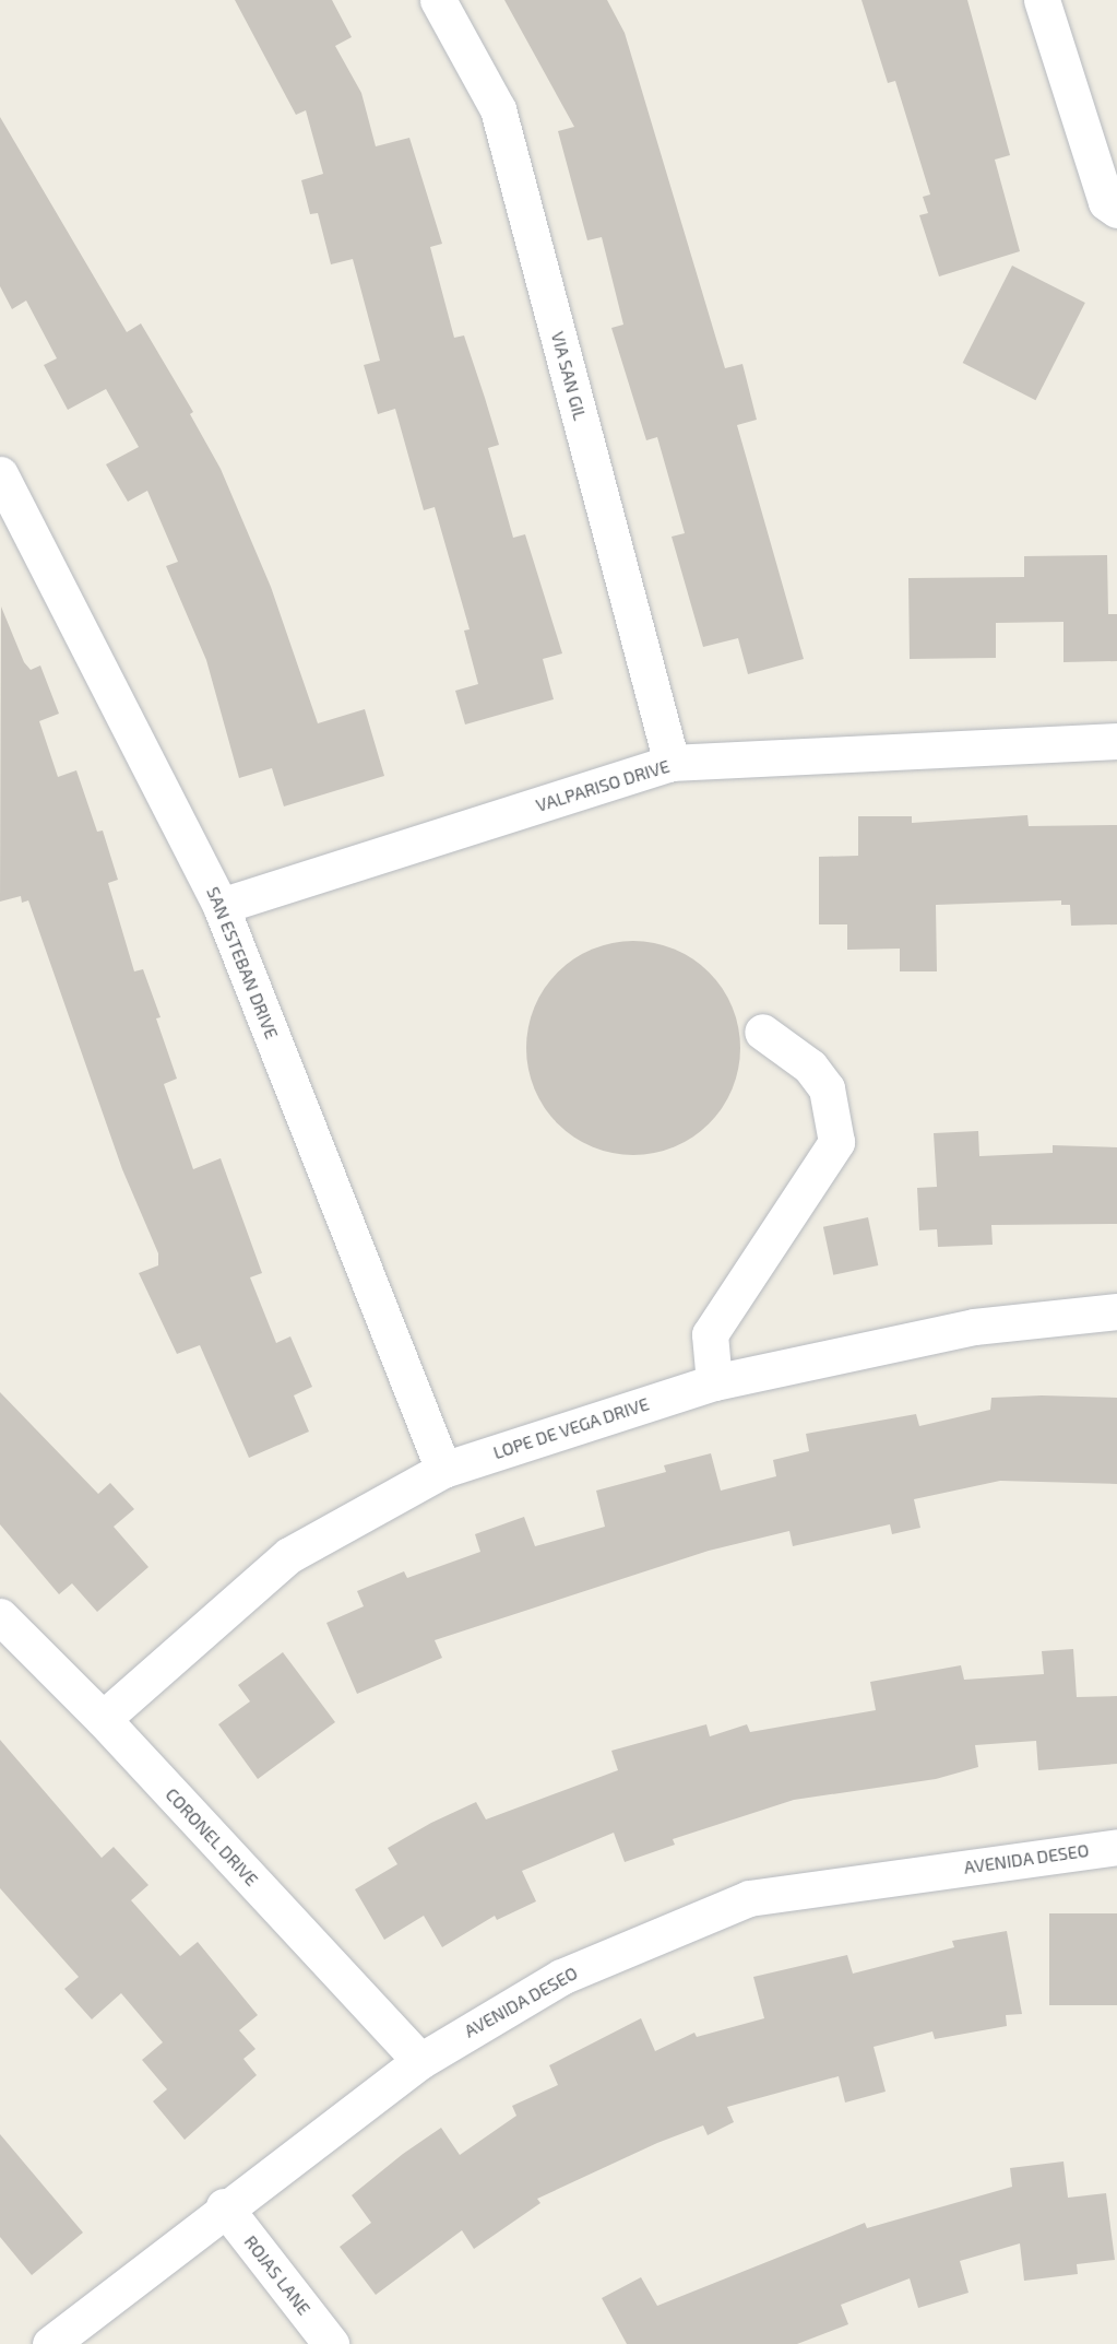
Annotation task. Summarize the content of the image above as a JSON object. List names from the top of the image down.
{
  "streets": {
    "street": [
      "VIA SAN GIL",
      "VALPARISO DRIVE",
      "SAN ESTEBAN DRIVE",
      "LOPE DE VEGA DRIVE",
      "CORONEL DRIVE",
      "AVENIDA DESEO",
      "ROJAS LANE"
    ]
  },
  "crossings": [
    ["VIA SAN GIL", "VALPARISO DRIVE"],
    ["VALPARISO DRIVE", "SAN ESTEBAN DRIVE"],
    ["SAN ESTEBAN DRIVE", "LOPE DE VEGA DRIVE"],
    ["LOPE DE VEGA DRIVE", "CORONEL DRIVE"],
    ["CORONEL DRIVE", "AVENIDA DESEO"],
    ["AVENIDA DESEO", "ROJAS LANE"]
  ]
}
